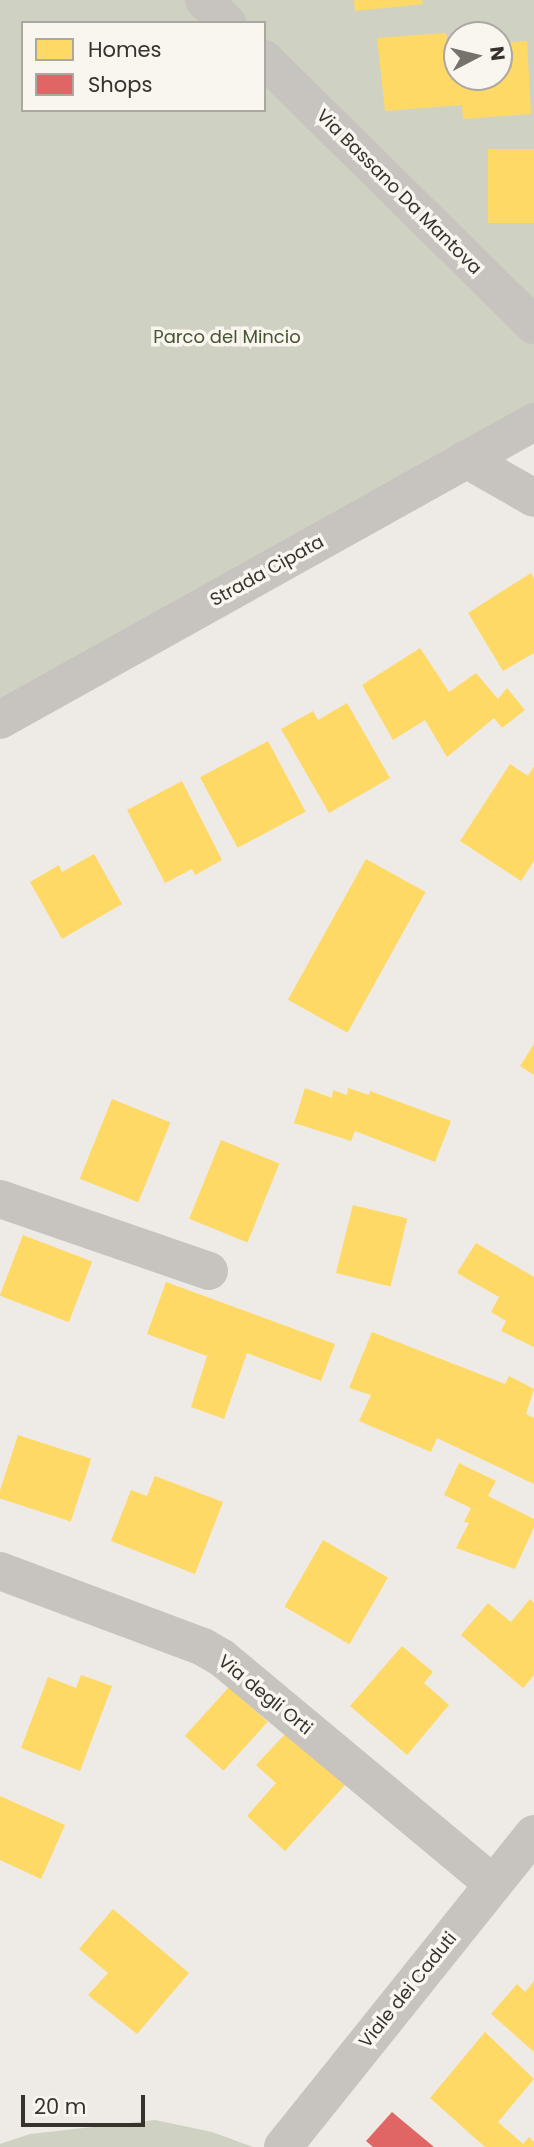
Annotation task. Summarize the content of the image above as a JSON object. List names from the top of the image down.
{
  "streets": {
    "street": [
      "Via Bassano Da Mantova",
      "Strada Cipata",
      "Via degli Orti",
      "Viale dei Caduti"
    ]
  },
  "crossings": [
    ["Via degli Orti", "Viale dei Caduti"]
  ],
  "parks": ["Parco del Mincio"],
  "legend": ["Homes", "Shops"],
  "scale_bar": "20 m",
  "north": "right"
}
